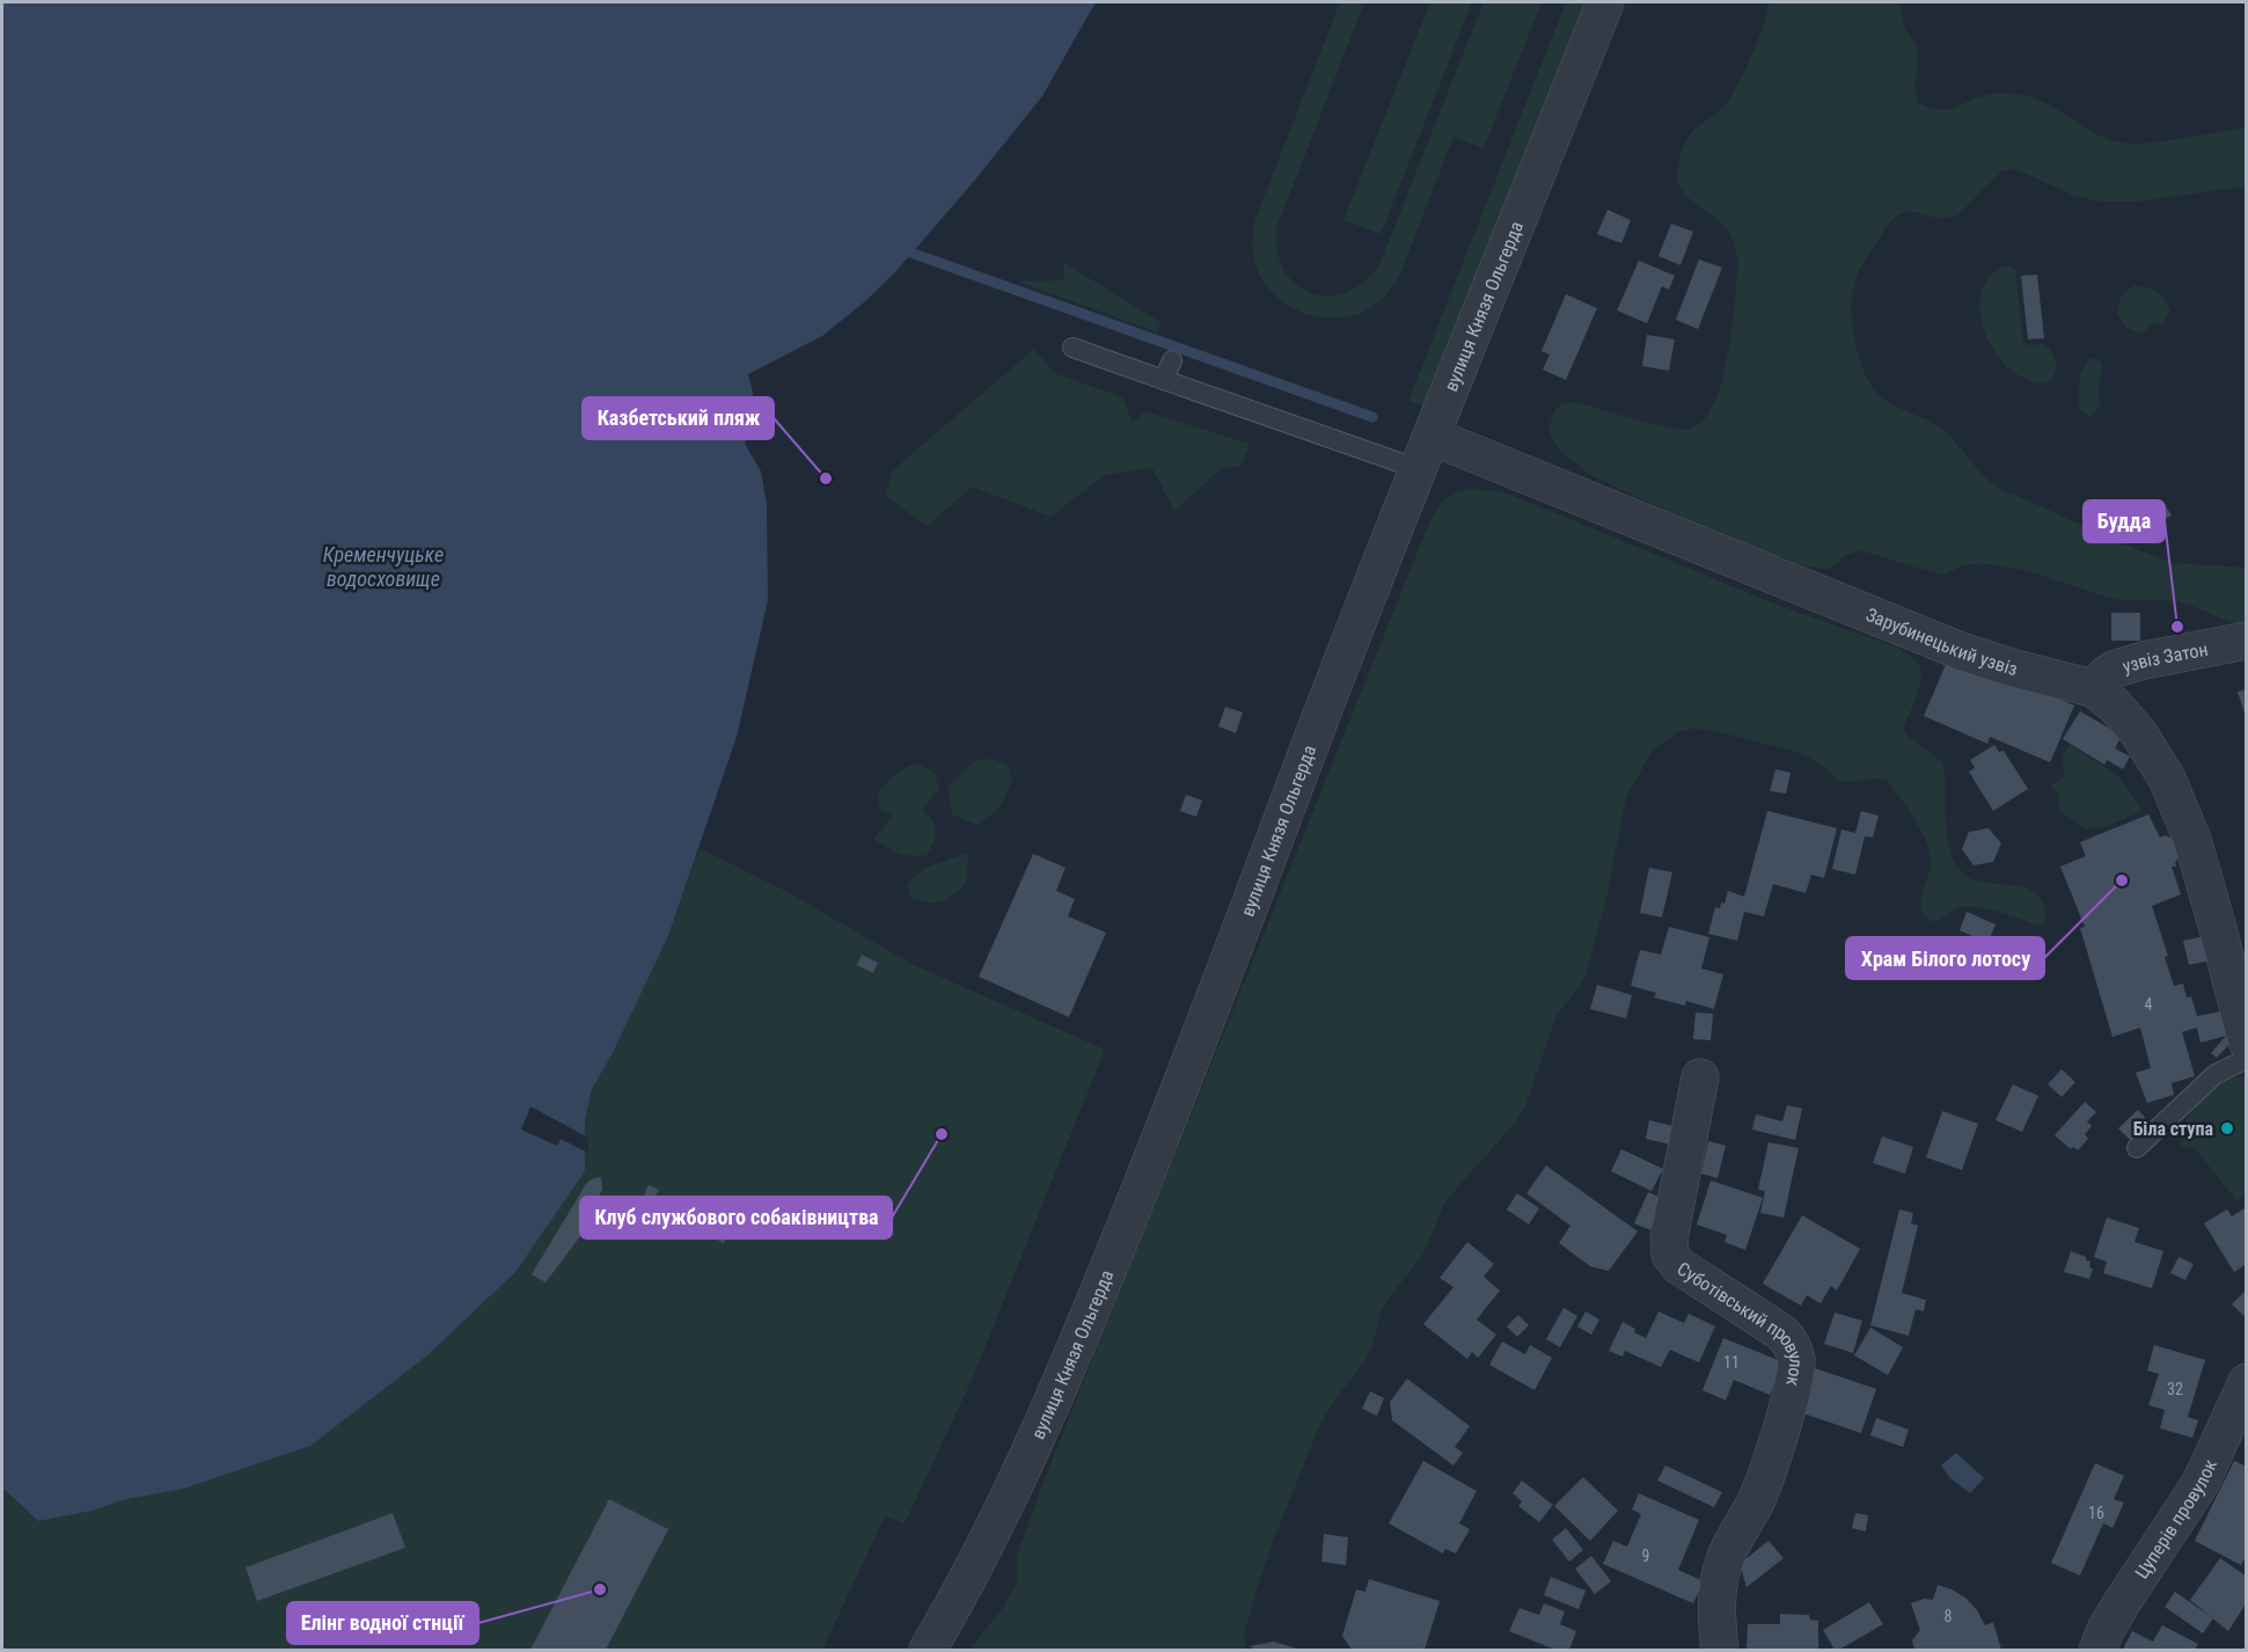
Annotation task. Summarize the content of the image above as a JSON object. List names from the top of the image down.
{
  "streets": {
    "street": [
      "вулиця Князя Ольгерда",
      "Зарубинецький узвіз",
      "узвіз Затон",
      "Суботівський провулок",
      "Цуперів провулок"
    ]
  },
  "crossings": [
    ["вулиця Князя Ольгерда", "Зарубинецький узвіз"],
    ["Зарубинецький узвіз", "узвіз Затон"]
  ],
  "water": ["Кременчуцьке водосховище"],
  "places": [
    "Казбетський пляж",
    "Будда",
    "Храм Білого лотосу",
    "Біла ступа",
    "Клуб службового собаківництва",
    "Елінг водної стнції"
  ],
  "house_numbers": [
    "4",
    "11",
    "32",
    "16",
    "9",
    "8"
  ]
}
